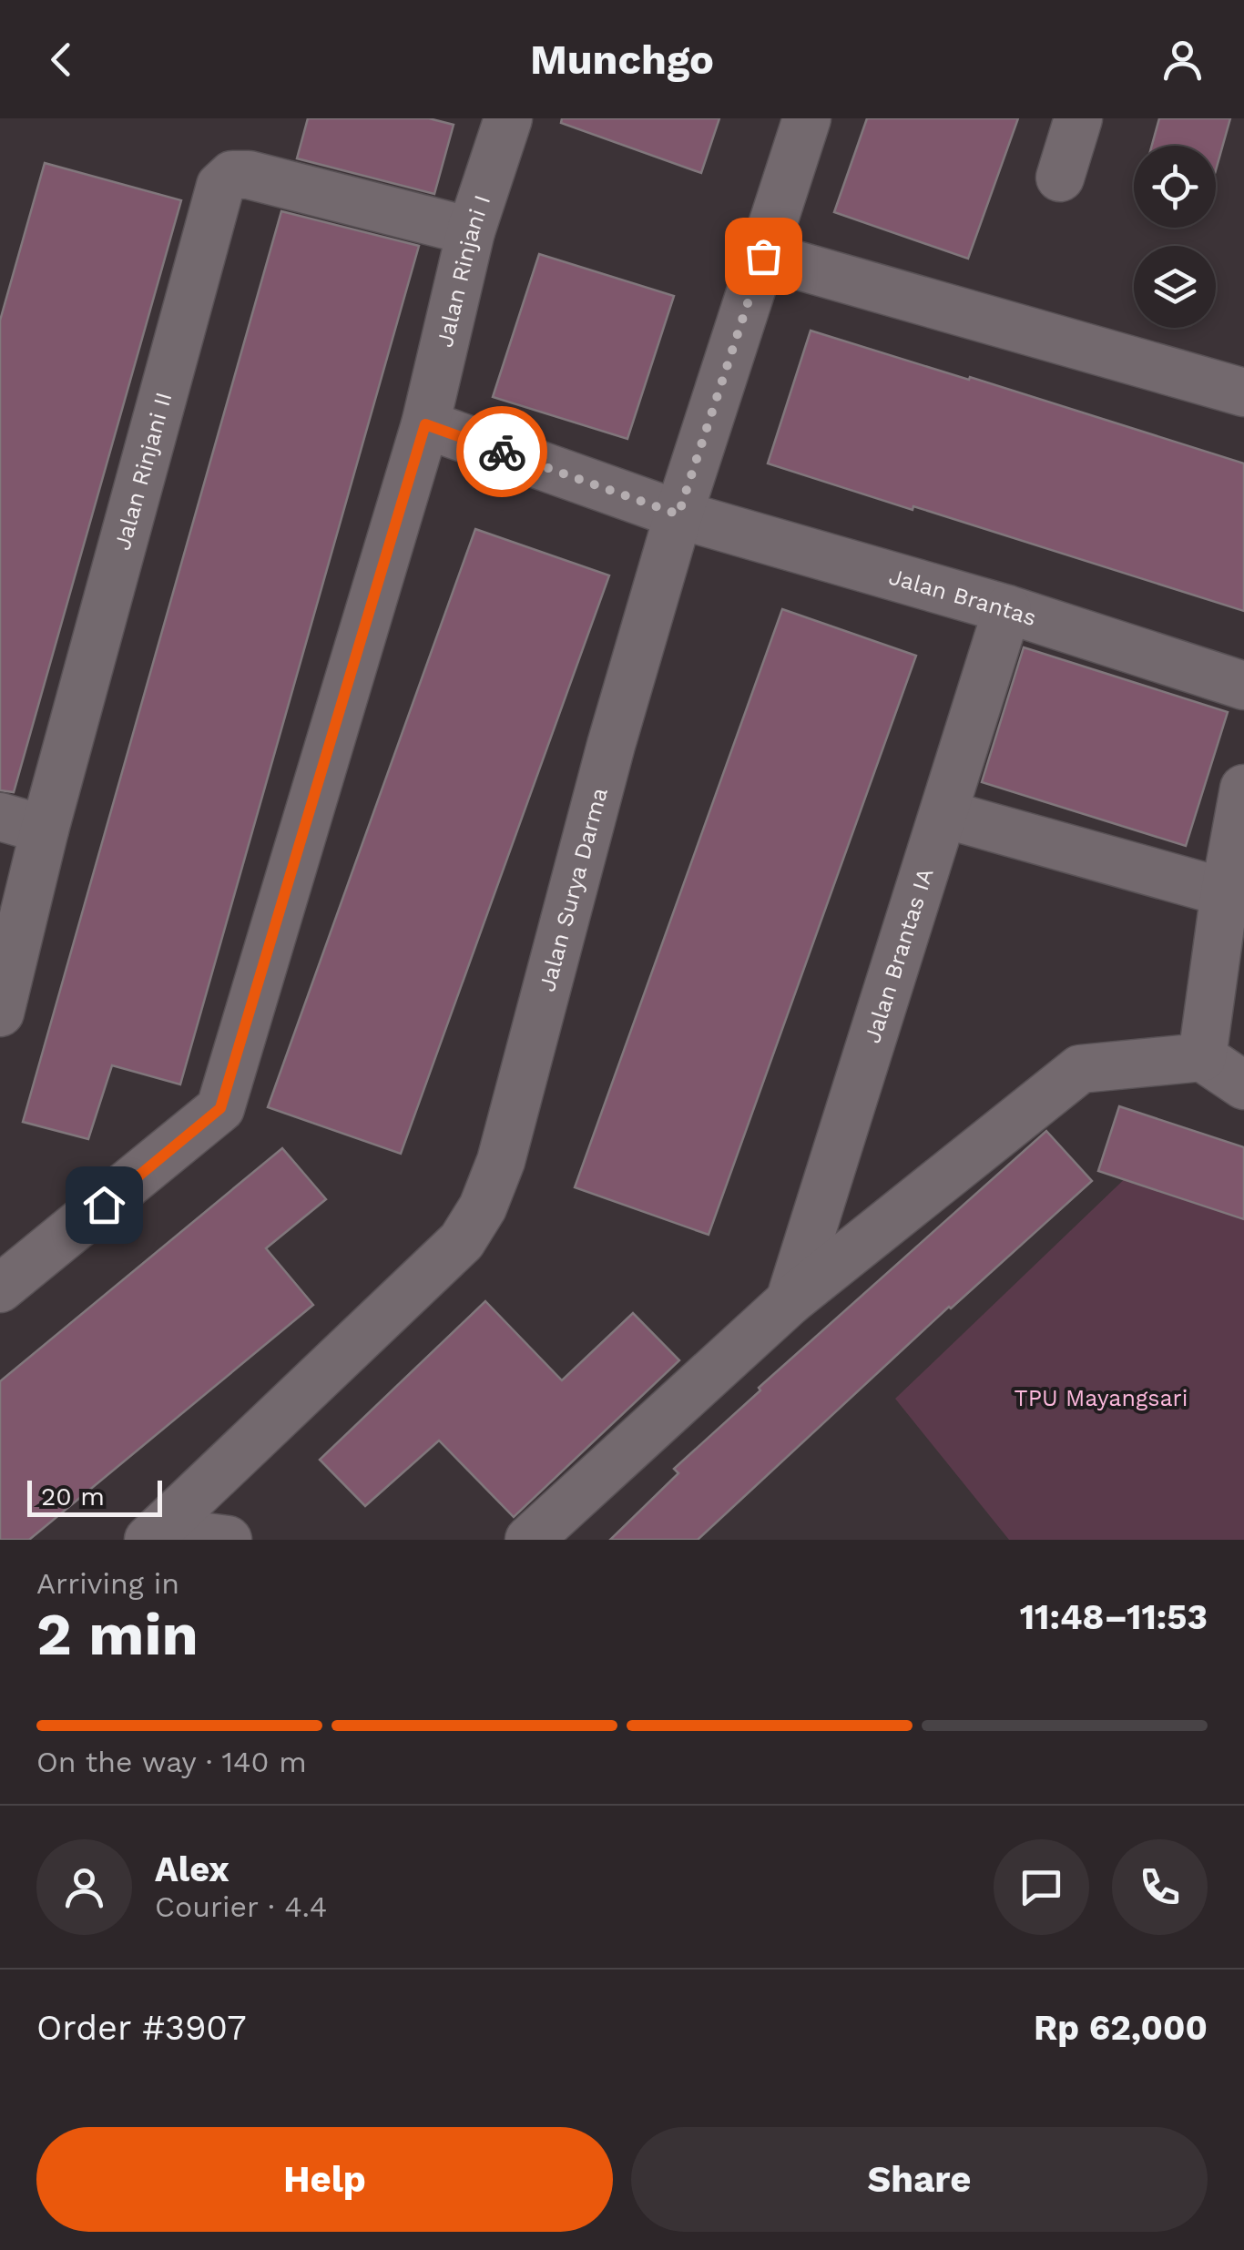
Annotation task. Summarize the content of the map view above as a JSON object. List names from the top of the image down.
{
  "streets": {
    "street": [
      "Jalan Rinjani I",
      "Jalan Rinjani II",
      "Jalan Brantas",
      "Jalan Surya Darma",
      "Jalan Brantas IA"
    ]
  },
  "crossings": [
    ["Jalan Rinjani I", "Jalan Rinjani II"],
    ["Jalan Brantas", "Jalan Surya Darma"],
    ["Jalan Brantas", "Jalan Brantas IA"]
  ],
  "parks": ["TPU Mayangsari"],
  "scale_bar": "20 m",
  "page": {
    "header": "Munchgo",
    "scale": "20 m",
    "heading": ["2 min", "Arriving in", "11:48–11:53"],
    "panel": [
      "Alex",
      "Courier · 4.4",
      "Order #3907",
      "Rp 62,000"
    ],
    "bar": "On the way · 140 m",
    "buttons": ["Help", "Share"]
  }
}
